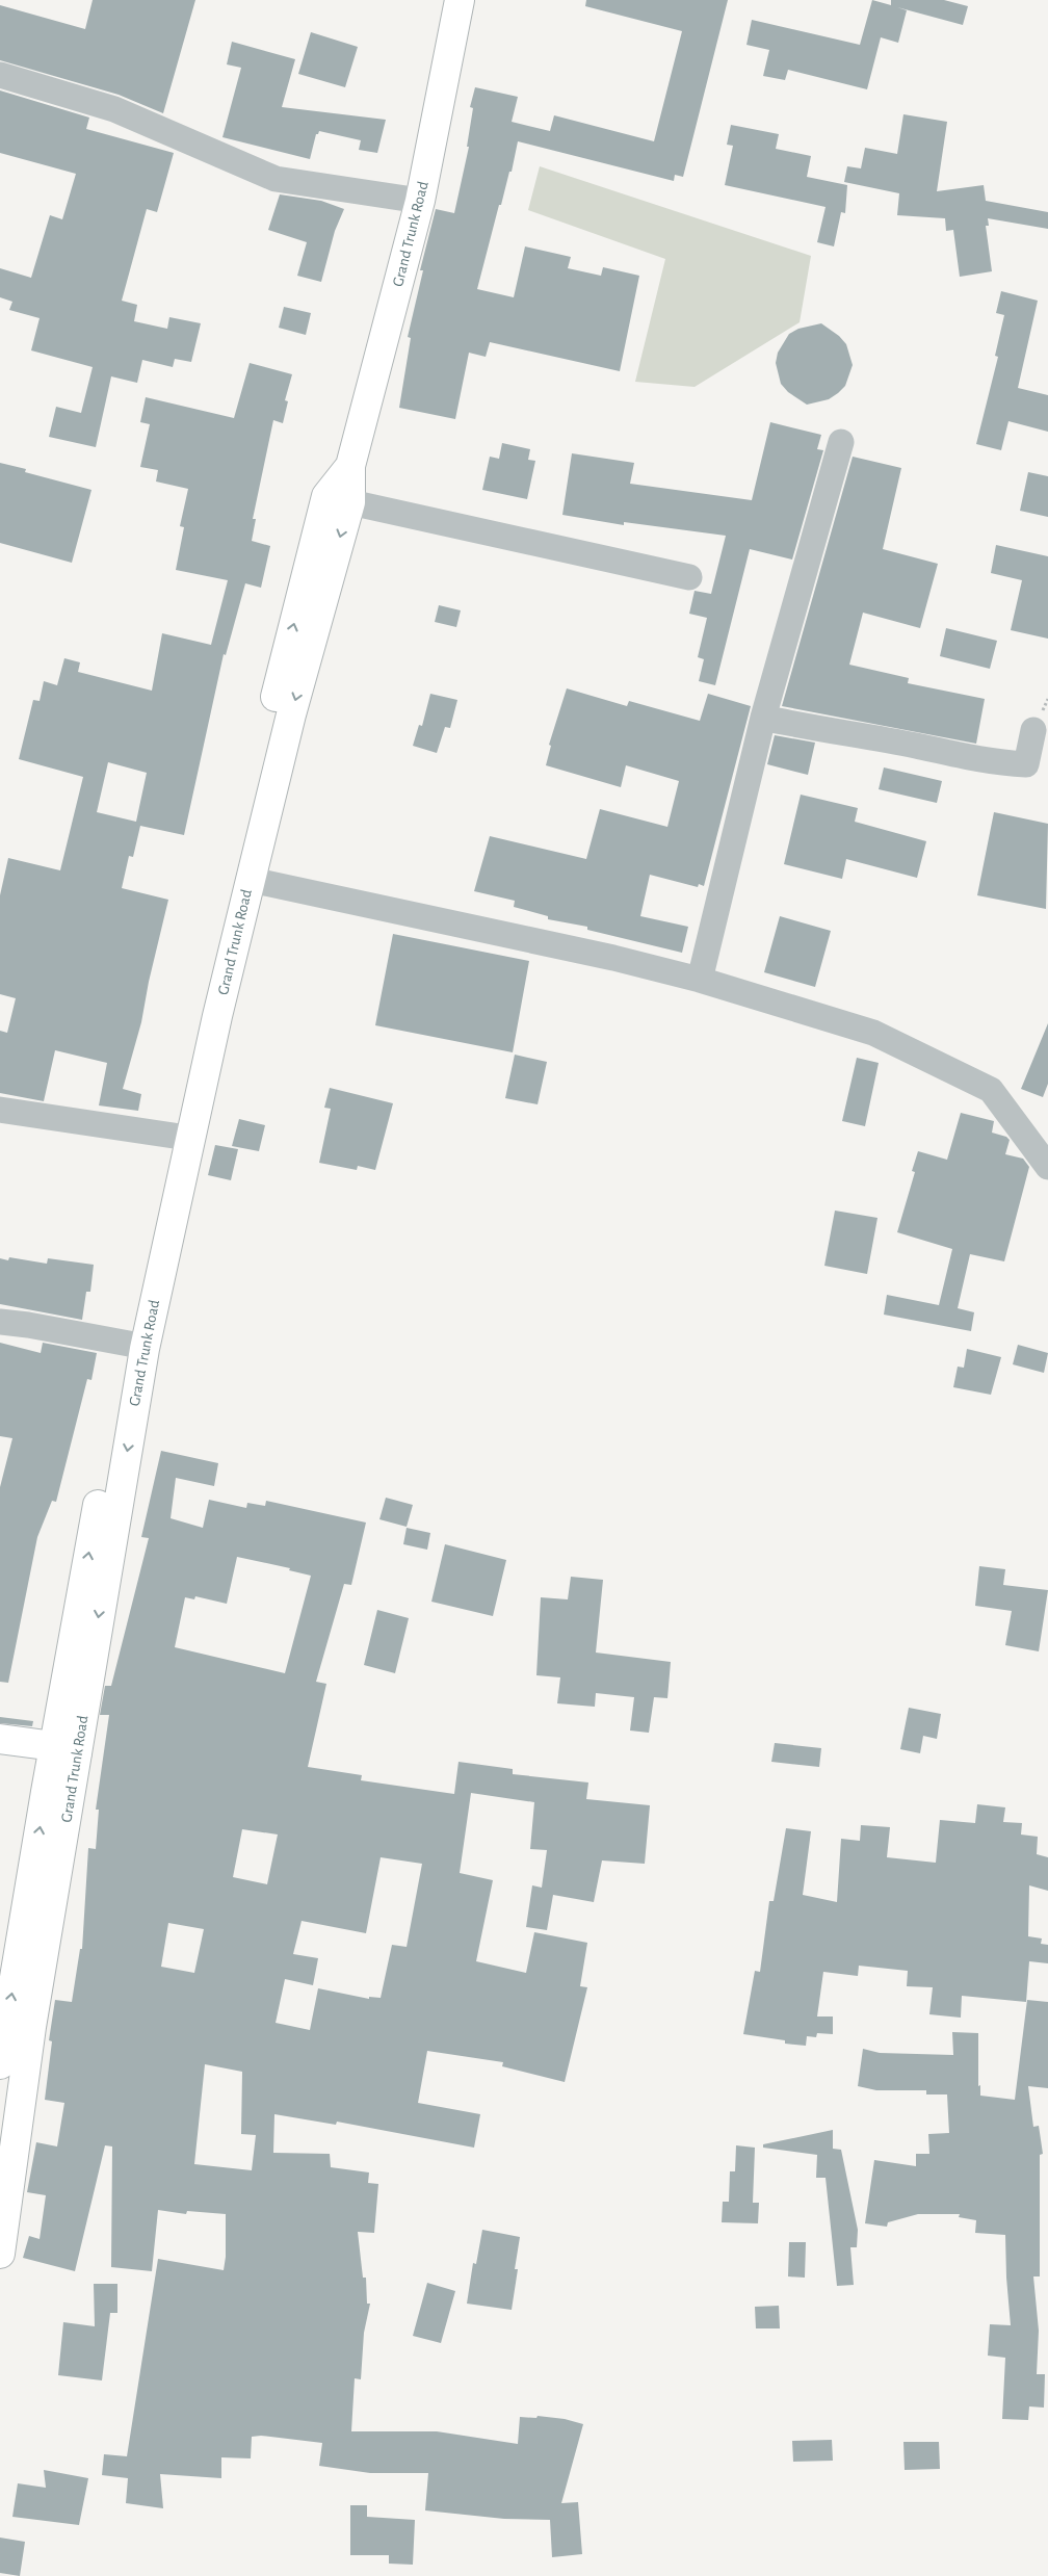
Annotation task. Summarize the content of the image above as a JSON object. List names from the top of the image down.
{
  "streets": {
    "main road": ["Grand Trunk Road"]
  }
}
